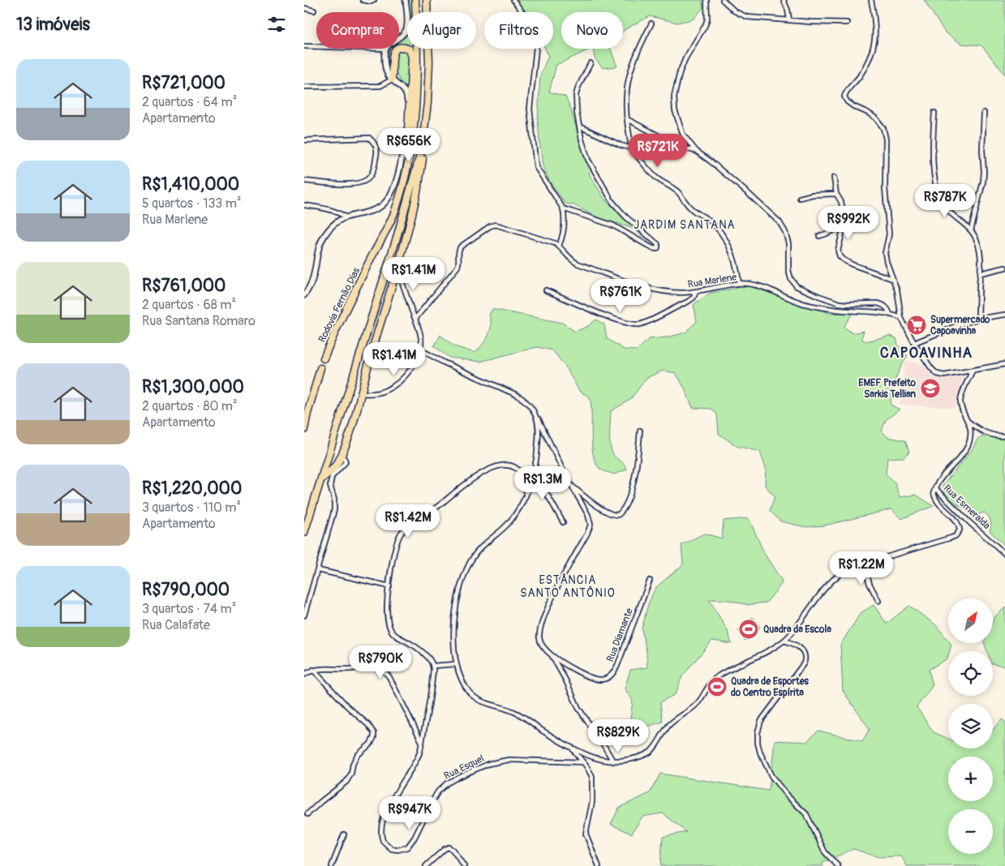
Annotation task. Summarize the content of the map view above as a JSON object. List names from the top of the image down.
{
  "streets": {
    "highway": ["Rodovia Fernão Dias"],
    "street": [
      "Rua Marlene",
      "Rua Esmeralda",
      "Rua Diamante",
      "Rua Esquel"
    ]
  },
  "districts": ["JARDIM SANTANA", "CAPOAVINHA", "ESTÂNCIA SANTO ANTÔNIO"],
  "places": {
    "supermarket": ["Supermercado Capoavinha"],
    "school or university": ["EMEF Prefeito Sarkis Tellian"],
    "sports": ["Quadra da Escola", "Quadra de Esportes do Centro Espírita"]
  },
  "north": "top right",
  "page": {
    "heading": "13 imóveis",
    "chip": [
      "Comprar",
      "Alugar",
      "Filtros",
      "Novo"
    ],
    "list": [
      {
        "name": "R$721,000",
        "note": "2 quartos · 64 m² · Apartamento"
      },
      {
        "name": "R$1,410,000",
        "note": "5 quartos · 133 m² · Rua Marlene"
      },
      {
        "name": "R$761,000",
        "note": "2 quartos · 68 m² · Rua Santana Romaro"
      },
      {
        "name": "R$1,300,000",
        "note": "2 quartos · 80 m² · Apartamento"
      },
      {
        "name": "R$1,220,000",
        "note": "3 quartos · 110 m² · Apartamento"
      },
      {
        "name": "R$790,000",
        "note": "3 quartos · 74 m² · Rua Calafate"
      }
    ],
    "price": [
      "R$656K",
      "R$721K",
      "R$787K",
      "R$992K",
      "R$1.41M",
      "R$761K",
      "R$1.41M",
      "R$1.3M",
      "R$1.42M",
      "R$1.22M",
      "R$790K",
      "R$829K",
      "R$947K"
    ],
    "map_buttons": ["+", "−"]
  }
}
